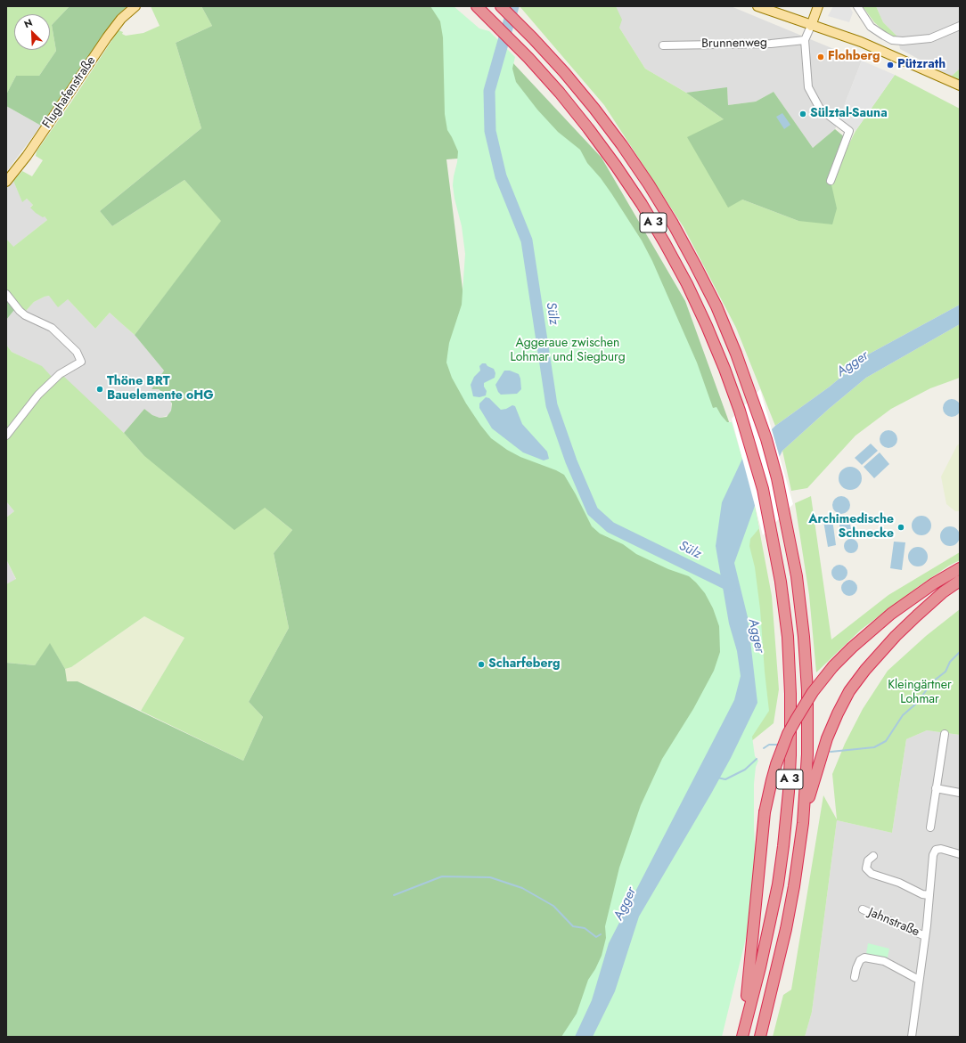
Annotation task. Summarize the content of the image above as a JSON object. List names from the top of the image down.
{
  "streets": {
    "highway": ["A 3"],
    "main road": ["Flughafenstraße"],
    "street": ["Brunnenweg", "Jahnstraße"]
  },
  "water": ["Sülz", "Agger"],
  "parks": ["Aggeraue zwischen Lohmar und Siegburg", "Kleingärtner Lohmar"],
  "places": [
    "Flohberg",
    "Pützrath",
    "Sülztal-Sauna",
    "Thöne BRT Bauelemente oHG",
    "Archimedische Schnecke",
    "Scharfeberg"
  ],
  "north": "top left"
}
